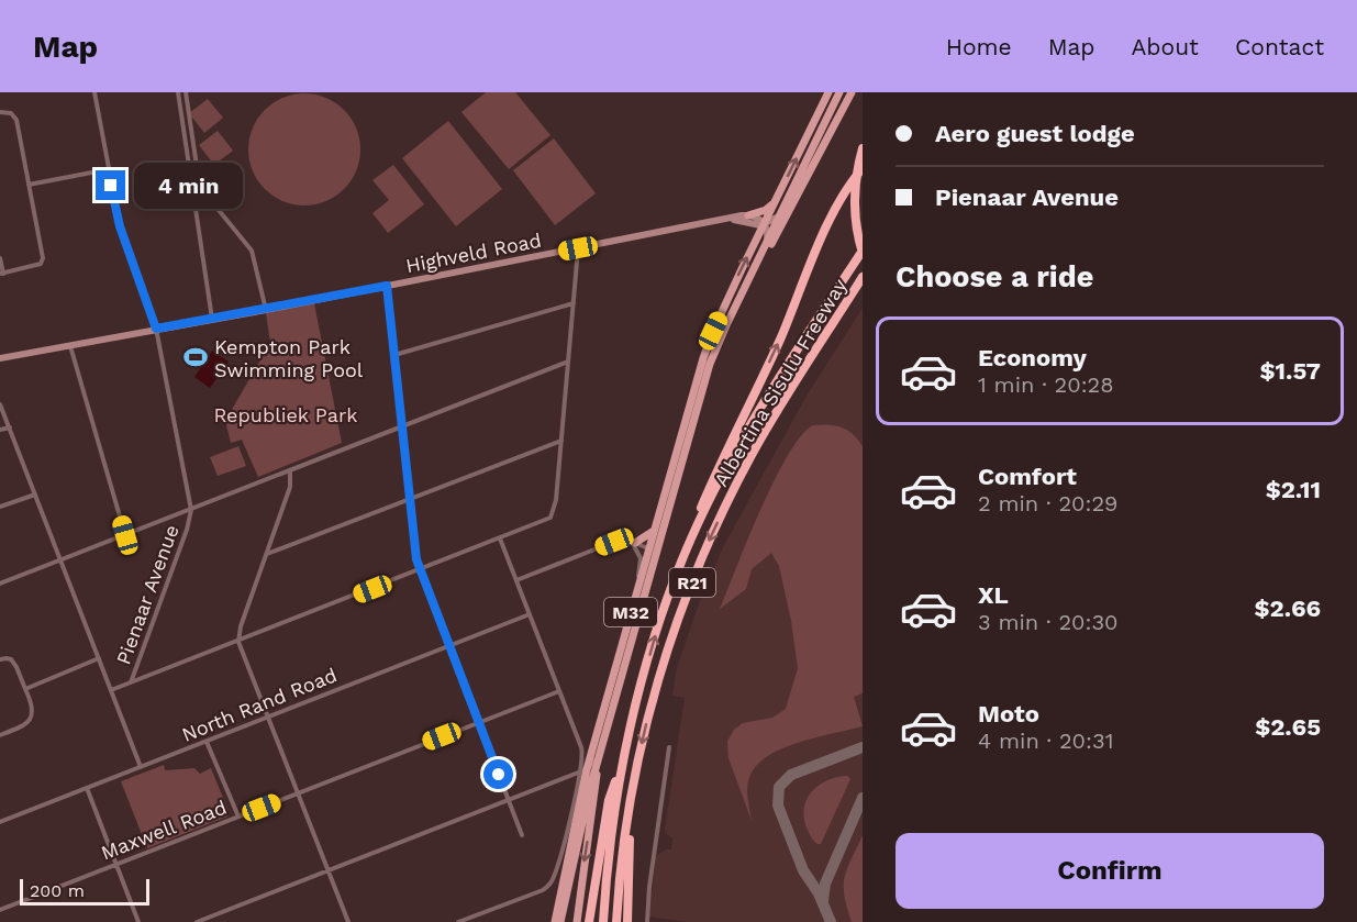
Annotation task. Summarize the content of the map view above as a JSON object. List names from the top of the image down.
{
  "streets": {
    "highway": ["Albertina Sisulu Freeway", "R21"],
    "main road": ["M32"],
    "street": [
      "Highveld Road",
      "Pienaar Avenue",
      "North Rand Road",
      "Maxwell Road"
    ]
  },
  "crossings": [
    ["Highveld Road", "Pienaar Avenue"],
    ["Highveld Road", "M32"]
  ],
  "parks": ["Republiek Park"],
  "places": {
    "sports": ["Kempton Park Swimming Pool"]
  },
  "scale_bar": "200 m",
  "page": {
    "header": "Map",
    "nav": [
      "Home",
      "Map",
      "About",
      "Contact"
    ],
    "banner": ["Aero guest lodge", "Pienaar Avenue"],
    "bubble": "4 min",
    "heading": "Choose a ride",
    "list": [
      {
        "name": "Economy",
        "note": "1 min · 20:28",
        "value": "$1.57"
      },
      {
        "name": "Comfort",
        "note": "2 min · 20:29",
        "value": "$2.11"
      },
      {
        "name": "XL",
        "note": "3 min · 20:30",
        "value": "$2.66"
      },
      {
        "name": "Moto",
        "note": "4 min · 20:31",
        "value": "$2.65"
      }
    ],
    "buttons": "Confirm",
    "scale": "200 m"
  }
}
